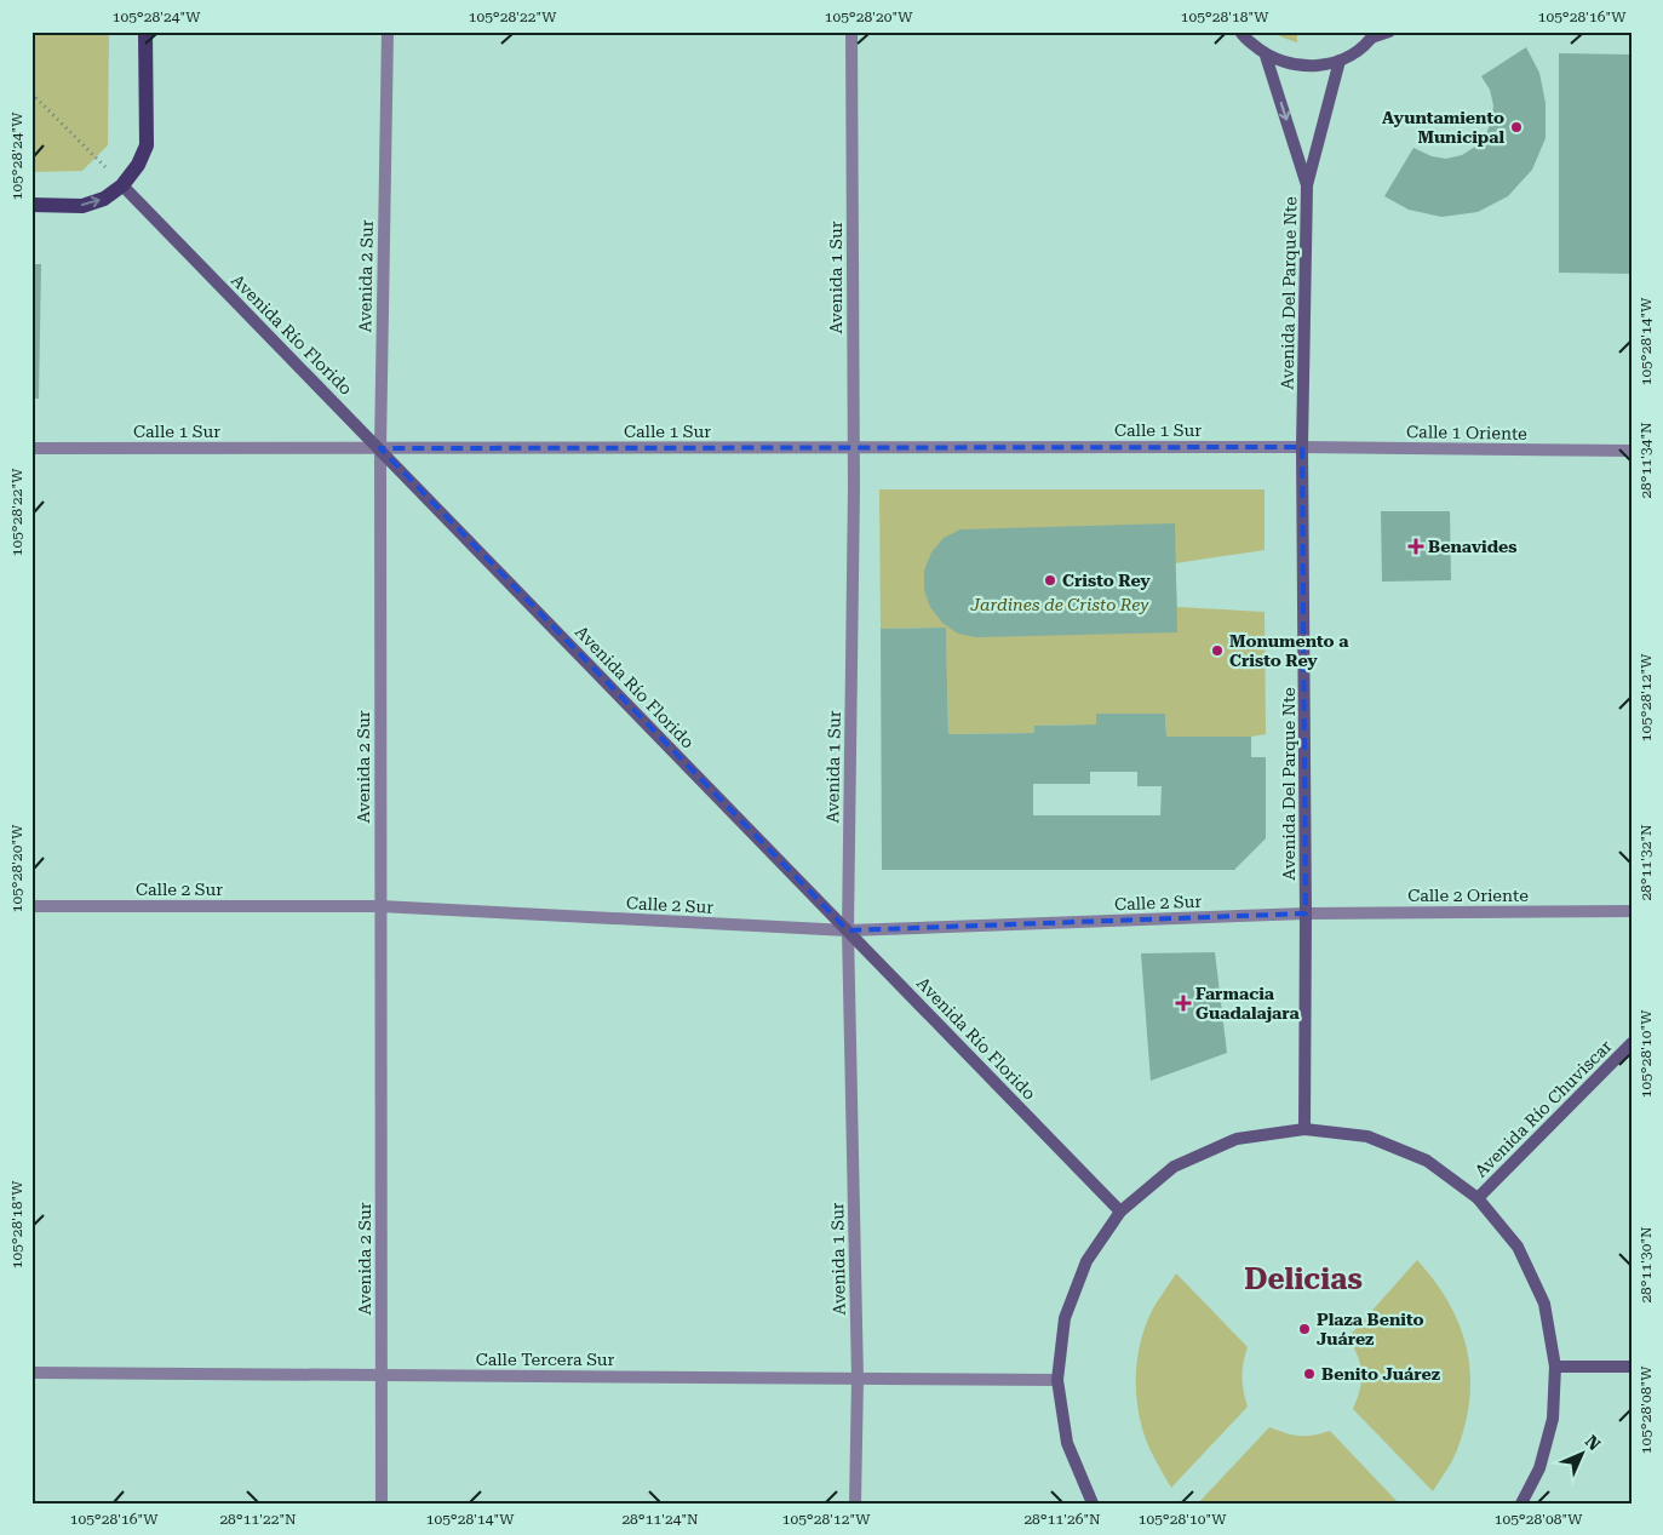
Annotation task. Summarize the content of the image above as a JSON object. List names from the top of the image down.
{
  "streets": {
    "main road": ["Avenida Del Parque Nte", "Avenida Río Florido", "Avenida Río Chuviscar"],
    "street": [
      "Avenida 2 Sur",
      "Avenida 1 Sur",
      "Calle 1 Sur",
      "Calle 1 Oriente",
      "Calle 2 Sur",
      "Calle 2 Oriente",
      "Calle Tercera Sur"
    ]
  },
  "crossings": [
    ["Avenida 2 Sur", "Avenida Río Florido"],
    ["Avenida 2 Sur", "Calle 1 Sur"],
    ["Avenida 2 Sur", "Calle 2 Sur"],
    ["Avenida 2 Sur", "Calle Tercera Sur"],
    ["Avenida 1 Sur", "Avenida Río Florido"],
    ["Avenida 1 Sur", "Calle 1 Sur"],
    ["Avenida 1 Sur", "Calle 2 Sur"],
    ["Avenida 1 Sur", "Calle Tercera Sur"],
    ["Avenida Del Parque Nte", "Calle 1 Sur"],
    ["Avenida Del Parque Nte", "Calle 1 Oriente"],
    ["Avenida Del Parque Nte", "Calle 2 Sur"],
    ["Avenida Del Parque Nte", "Calle 2 Oriente"],
    ["Avenida Río Florido", "Calle 1 Sur"],
    ["Avenida Río Florido", "Calle 2 Sur"],
    ["Calle 1 Sur", "Calle 1 Oriente"],
    ["Calle 2 Sur", "Calle 2 Oriente"]
  ],
  "districts": ["Delicias"],
  "parks": ["Jardines de Cristo Rey"],
  "places": {
    "other": [
      "Ayuntamiento Municipal",
      "Cristo Rey",
      "Monumento a Cristo Rey",
      "Plaza Benito Juárez",
      "Benito Juárez"
    ],
    "health": ["Benavides", "Farmacia Guadalajara"]
  },
  "north": "top right",
  "coordinates": [
    "105°28'24\"W",
    "105°28'22\"W",
    "105°28'20\"W",
    "105°28'18\"W",
    "105°28'16\"W",
    "105°28'14\"W",
    "28°11'34\"N",
    "105°28'12\"W",
    "28°11'32\"N",
    "105°28'10\"W",
    "28°11'30\"N",
    "105°28'08\"W",
    "28°11'22\"N",
    "28°11'24\"N",
    "28°11'26\"N"
  ]
}
